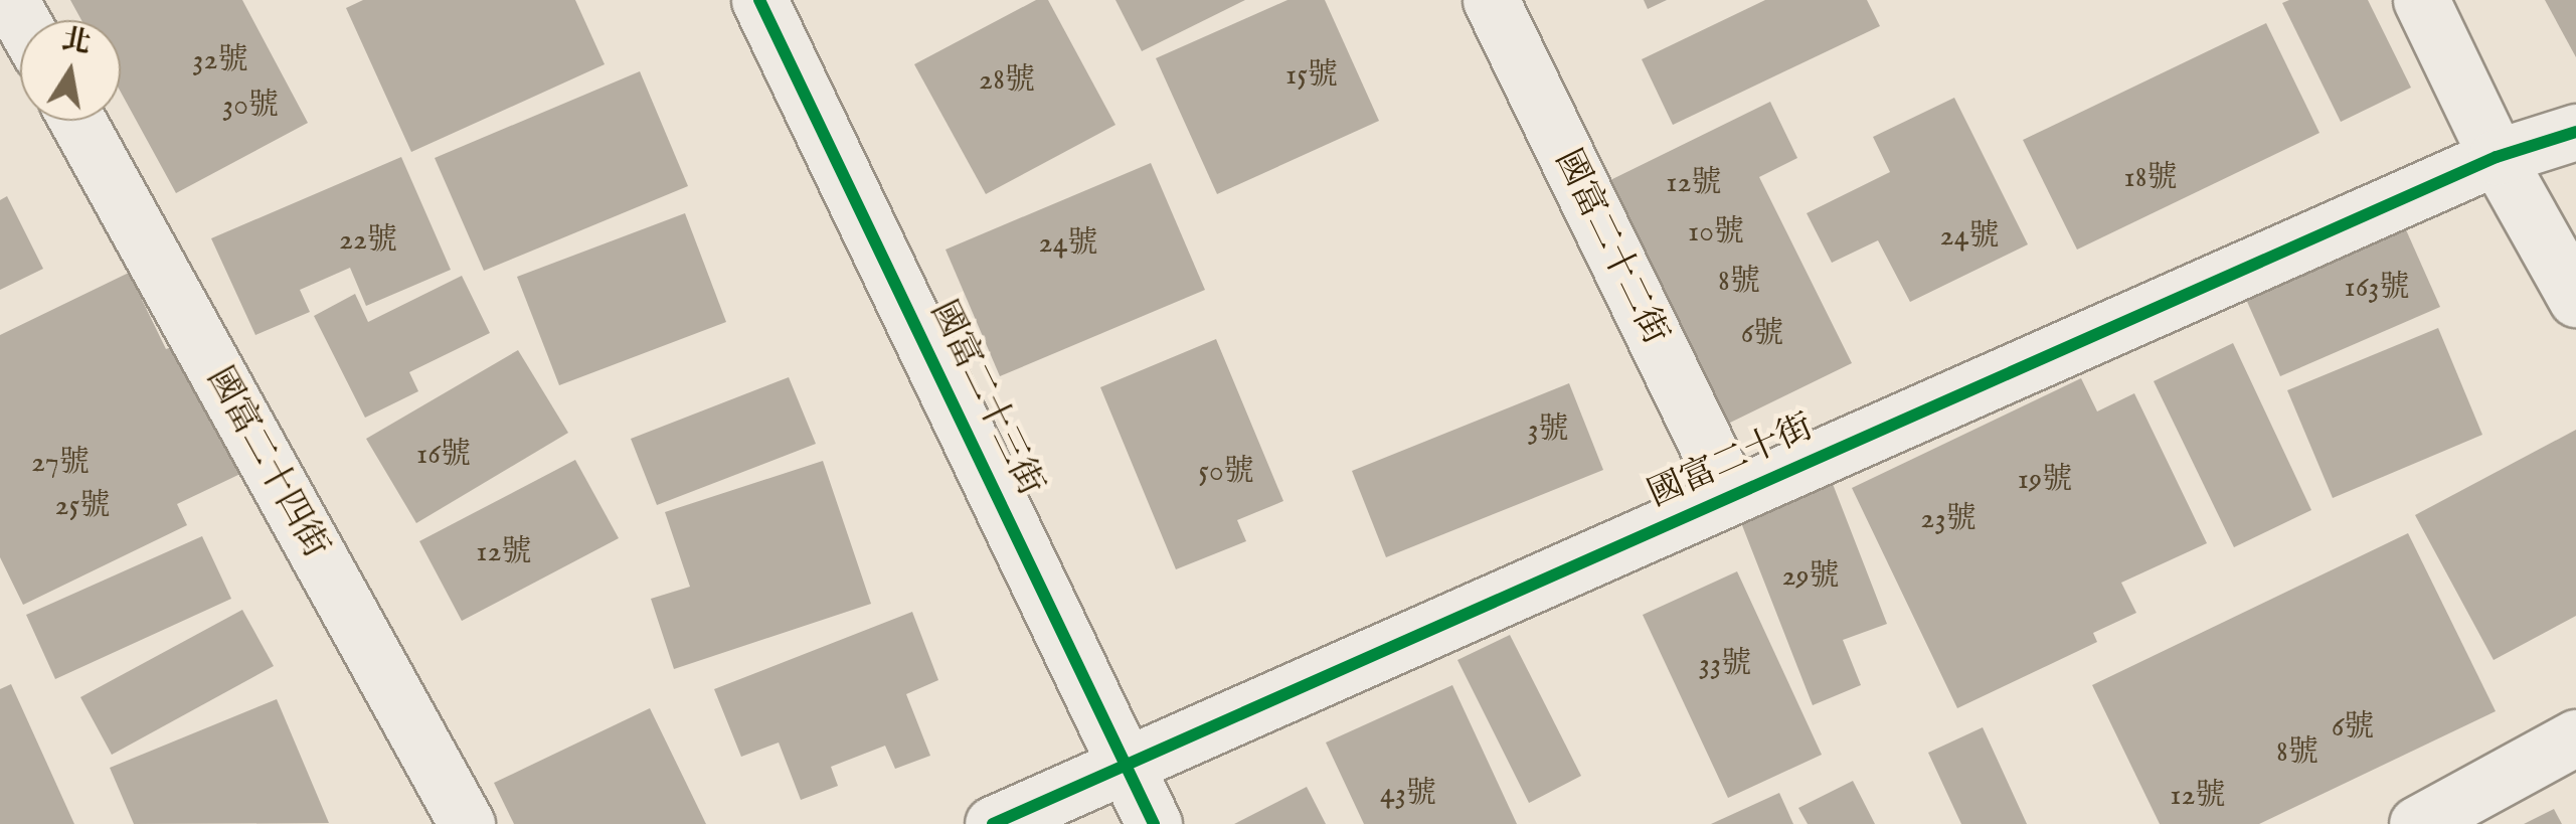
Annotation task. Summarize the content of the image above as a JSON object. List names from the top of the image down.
{
  "streets": {
    "street": [
      "國富二十二街",
      "國富二十三街",
      "國富二十街",
      "國富二十四街"
    ]
  },
  "crossings": [
    ["國富二十二街", "國富二十街"],
    ["國富二十三街", "國富二十街"]
  ],
  "house_numbers": [
    "32號",
    "15號",
    "28號",
    "30號",
    "18號",
    "12號",
    "10號",
    "24號",
    "22號",
    "24號",
    "8號",
    "163號",
    "6號",
    "3號",
    "16號",
    "27號",
    "50號",
    "19號",
    "25號",
    "23號",
    "12號",
    "29號",
    "33號",
    "6號",
    "8號",
    "43號",
    "12號"
  ],
  "north": "top"
}
